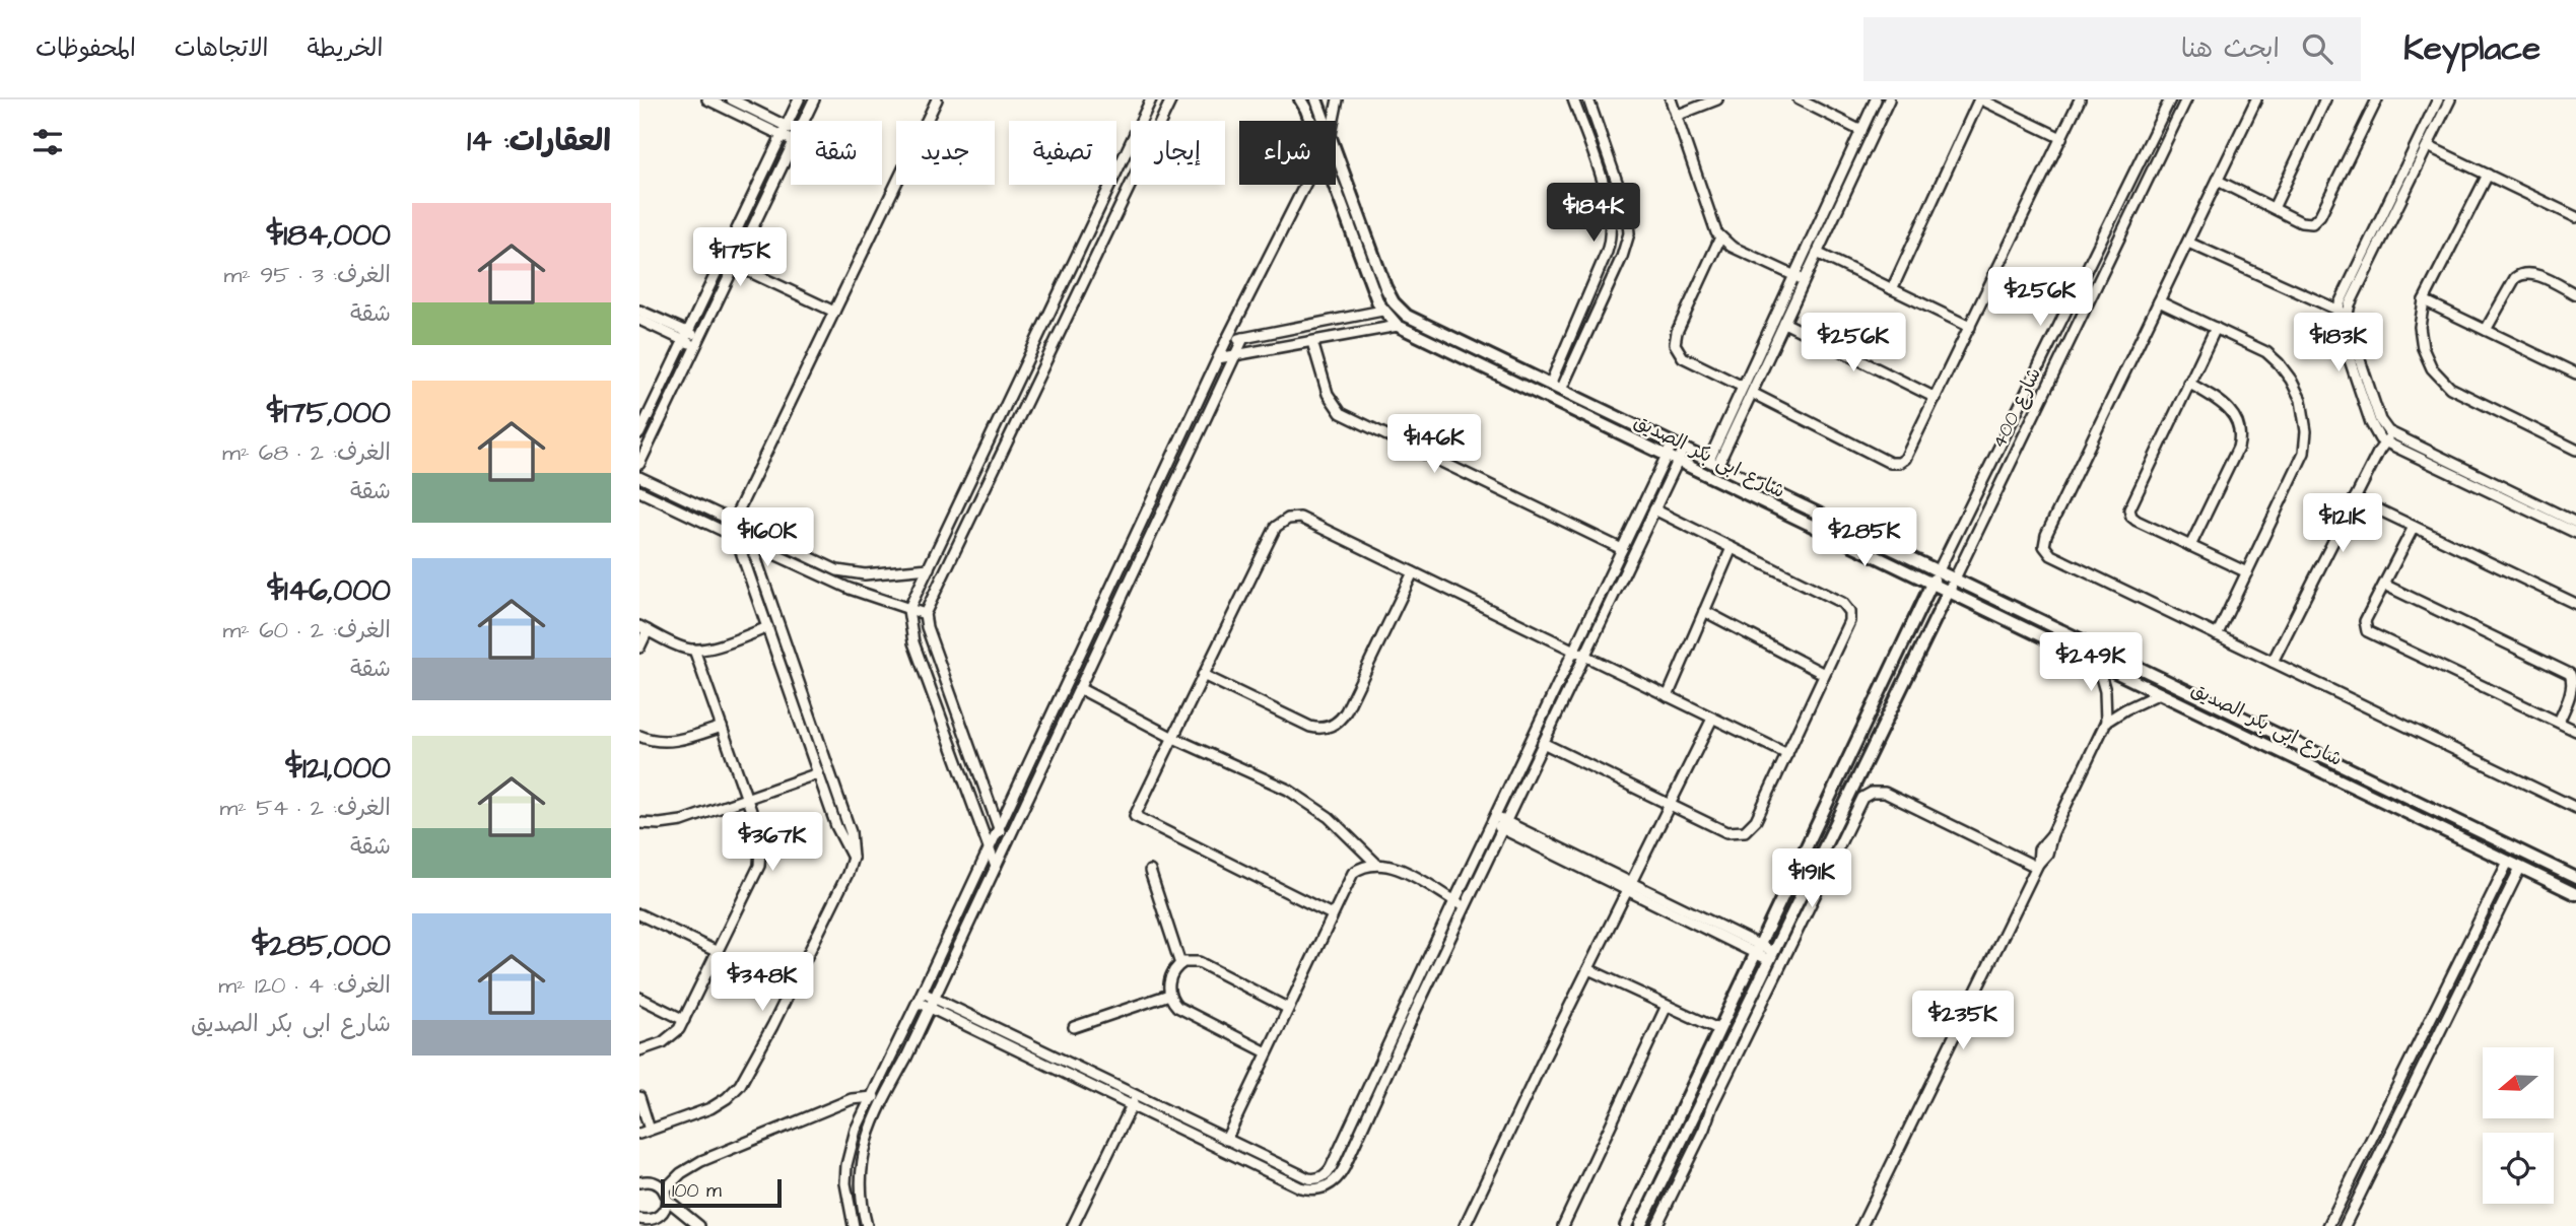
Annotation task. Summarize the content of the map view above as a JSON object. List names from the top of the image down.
{
  "streets": {
    "main road": ["شارع ابى بكر الصديق"],
    "street": ["شارع 400"]
  },
  "crossings": [
    ["شارع 400", "شارع ابى بكر الصديق"]
  ],
  "scale_bar": "100 m",
  "north": "left",
  "page": {
    "header": "Keyplace",
    "search": "ابحث هنا",
    "nav": ["الخريطة", "الاتجاهات", "المحفوظات"],
    "heading": "العقارات: 14",
    "chip": [
      "شراء",
      "إيجار",
      "تصفية",
      "جديد",
      "شقة"
    ],
    "price": [
      "$184K",
      "$175K",
      "$256K",
      "$256K",
      "$183K",
      "$146K",
      "$121K",
      "$160K",
      "$285K",
      "$249K",
      "$367K",
      "$191K",
      "$348K",
      "$235K"
    ],
    "list": [
      {
        "name": "$184,000",
        "note": "الغرف: 3 · 95 m² · شقة"
      },
      {
        "name": "$175,000",
        "note": "الغرف: 2 · 68 m² · شقة"
      },
      {
        "name": "$146,000",
        "note": "الغرف: 2 · 60 m² · شقة"
      },
      {
        "name": "$121,000",
        "note": "الغرف: 2 · 54 m² · شقة"
      },
      {
        "name": "$285,000",
        "note": "الغرف: 4 · 120 m² · شارع ابى بكر الصديق"
      }
    ],
    "scale": "100 m"
  }
}
